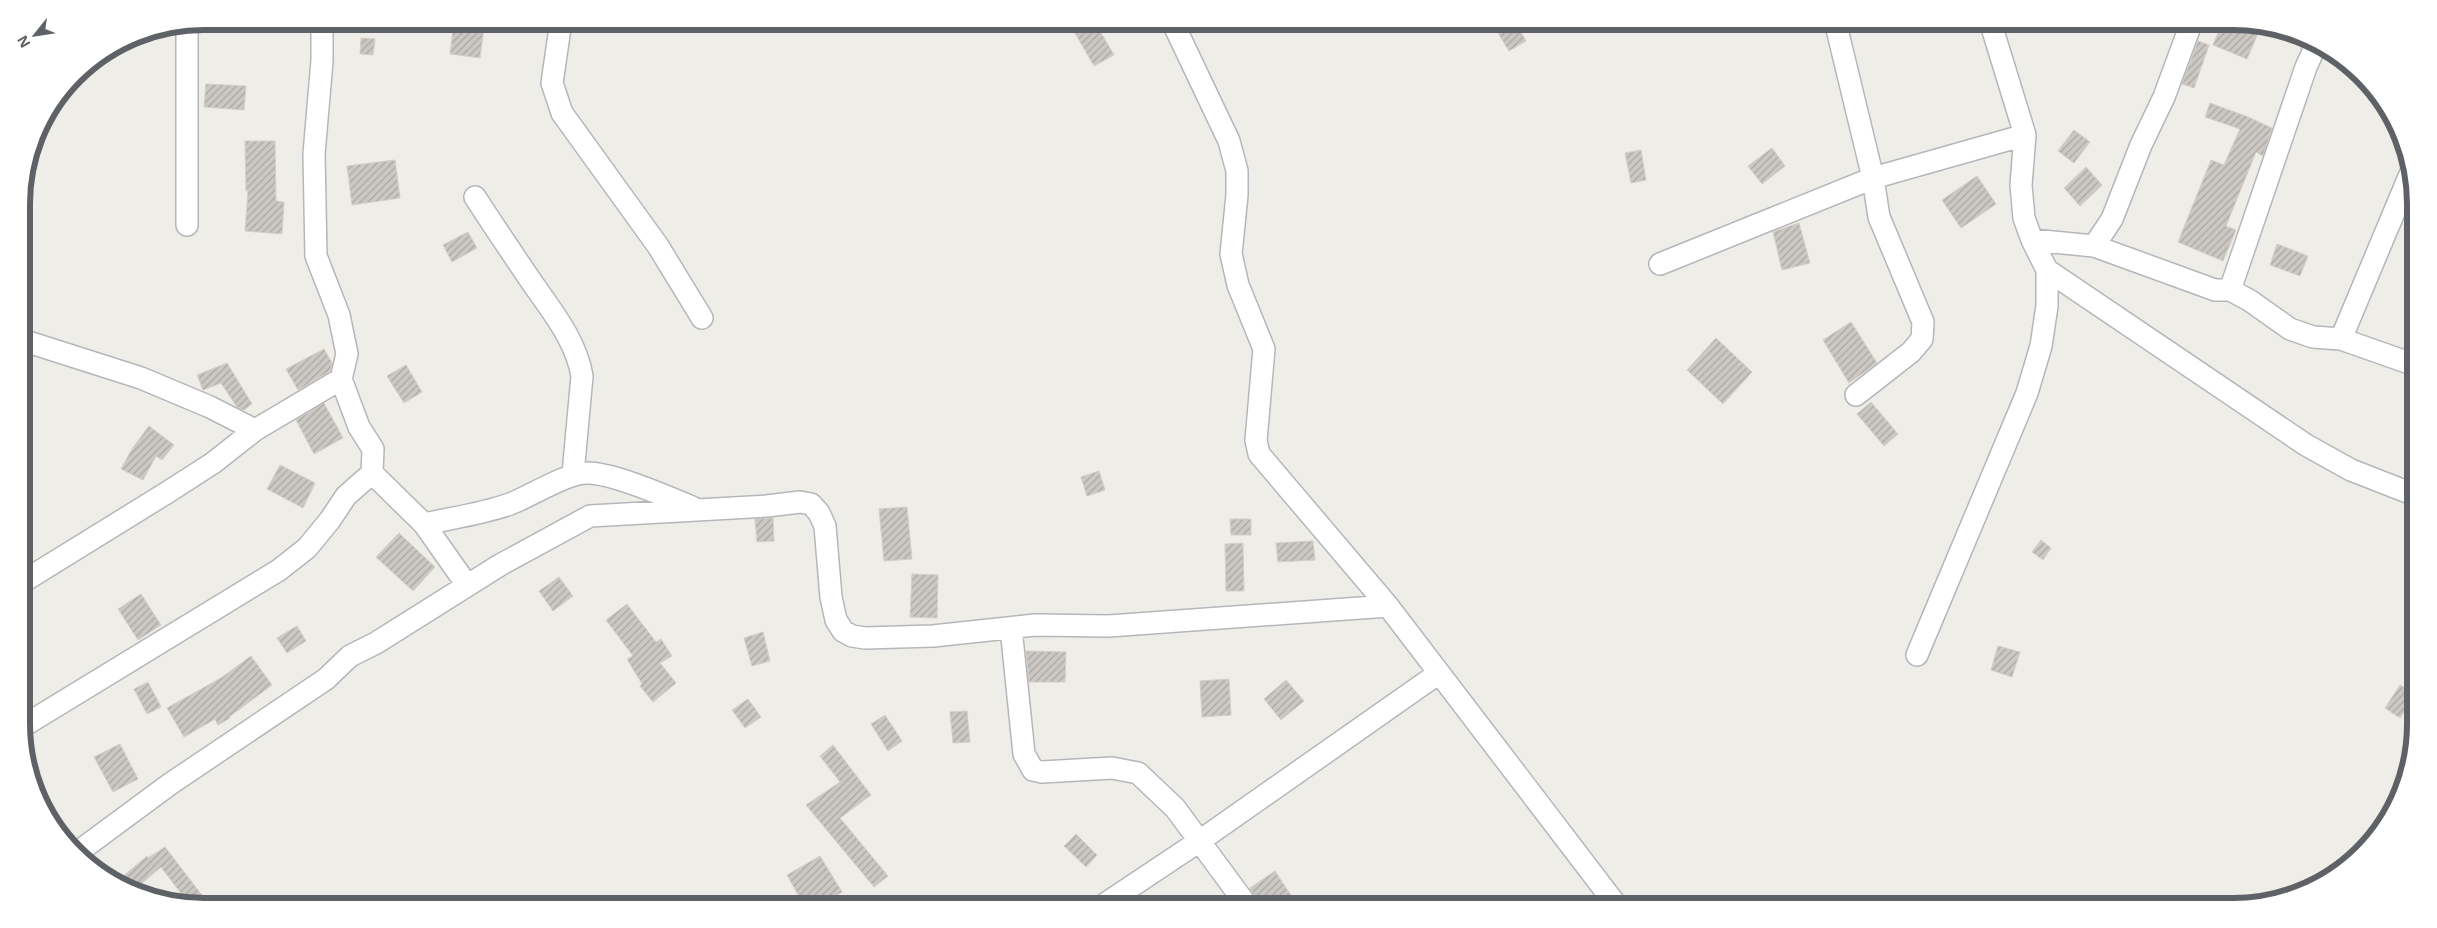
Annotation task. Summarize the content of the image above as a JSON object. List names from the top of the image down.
{
  "north": "bottom left"
}
